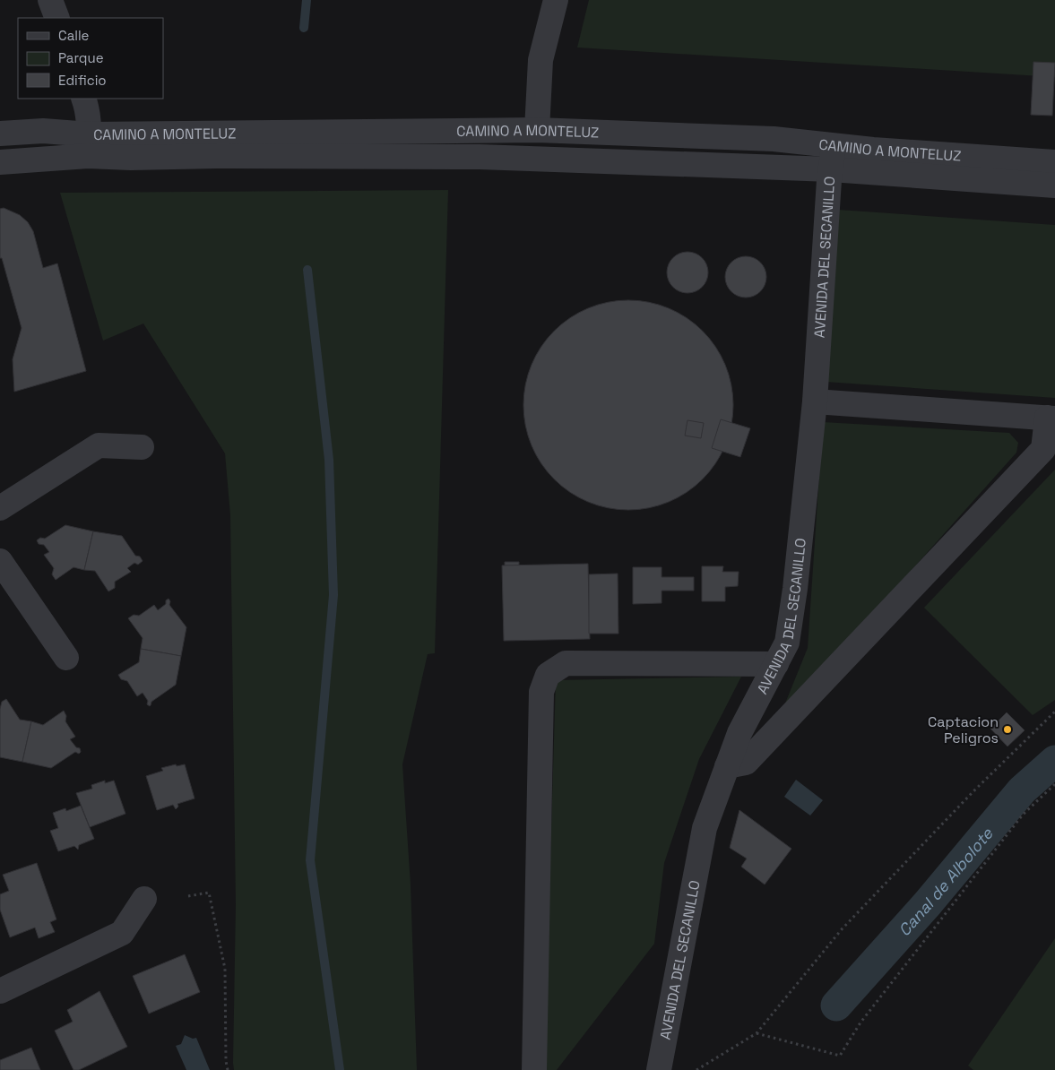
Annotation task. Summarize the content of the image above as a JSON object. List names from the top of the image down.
{
  "streets": {
    "street": ["CAMINO A MONTELUZ", "AVENIDA DEL SECANILLO"]
  },
  "crossings": [
    ["CAMINO A MONTELUZ", "AVENIDA DEL SECANILLO"]
  ],
  "water": ["Canal de Albolote"],
  "places": ["Captacion Peligros"],
  "legend": ["Calle", "Parque", "Edificio"]
}
